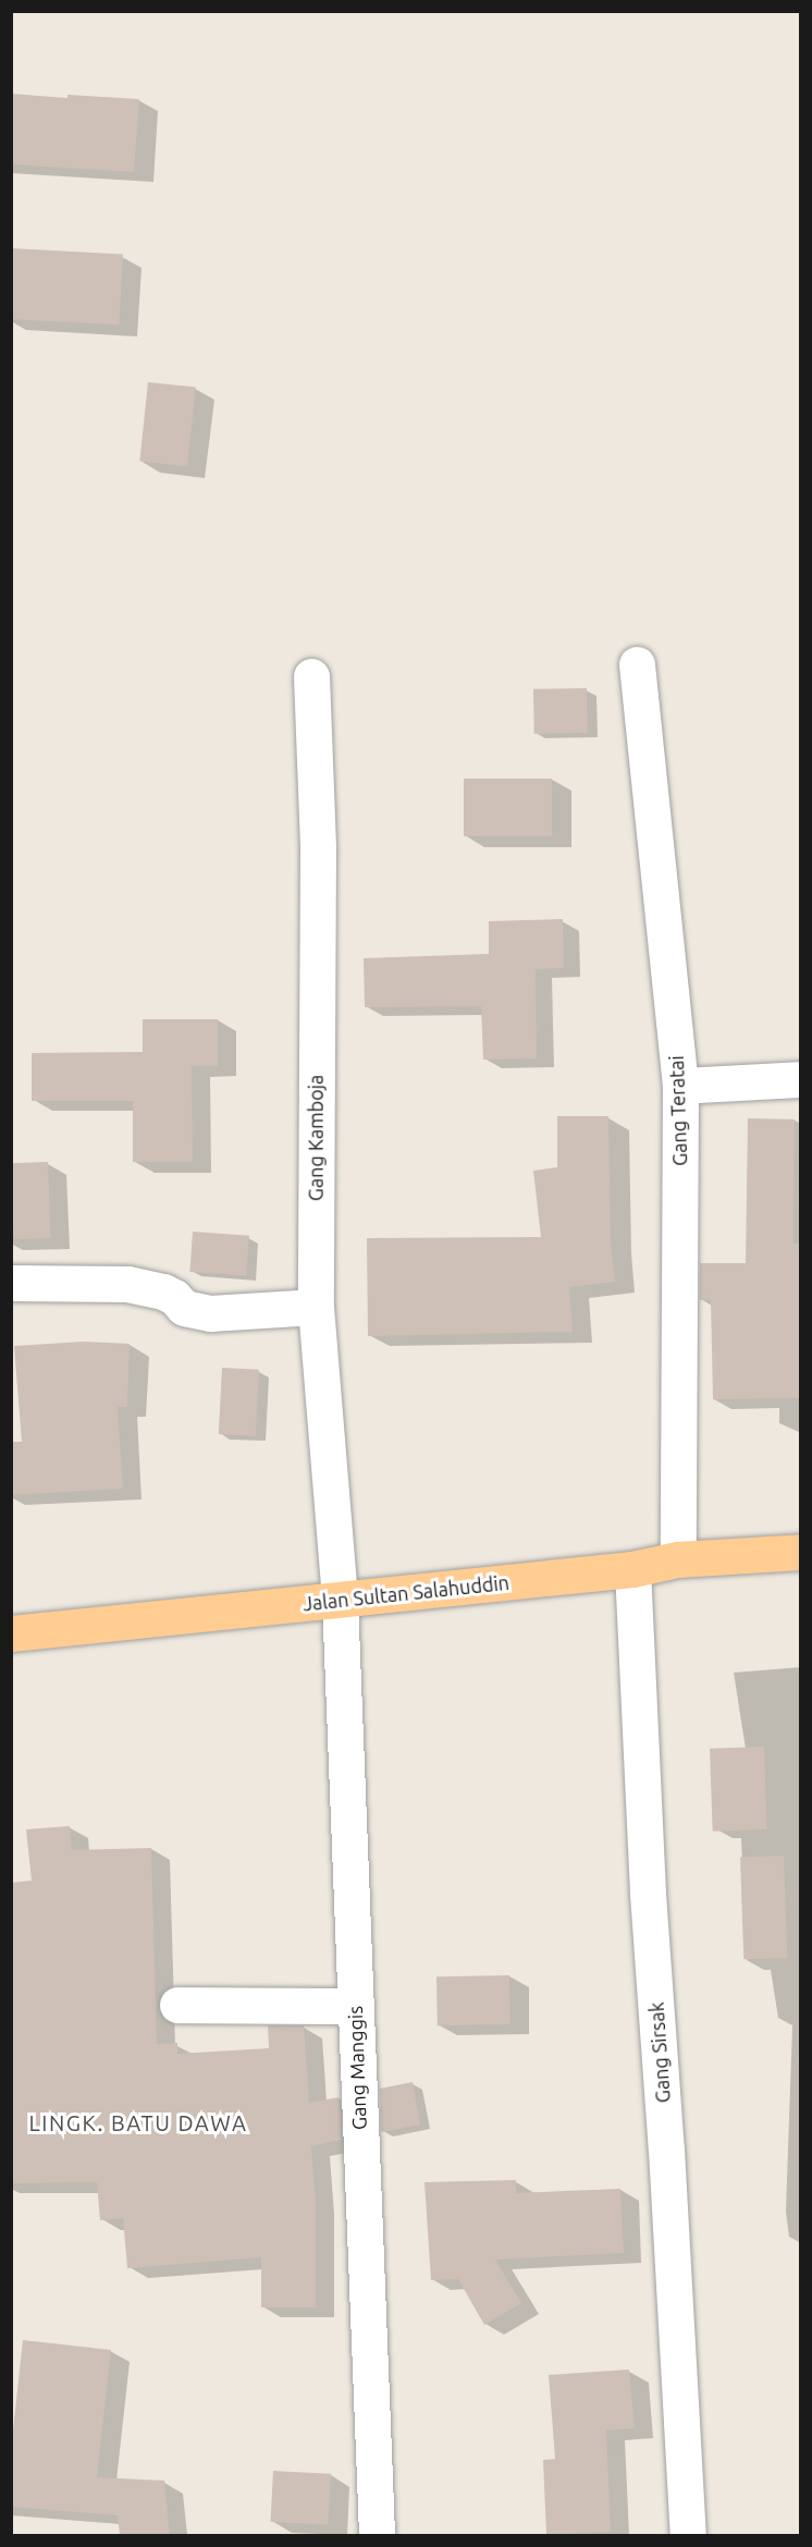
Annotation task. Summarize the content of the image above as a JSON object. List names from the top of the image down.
{
  "streets": {
    "main road": ["Jalan Sultan Salahuddin"],
    "street": [
      "Gang Teratai",
      "Gang Kamboja",
      "Gang Sirsak",
      "Gang Manggis"
    ]
  },
  "crossings": [
    ["Gang Teratai", "Jalan Sultan Salahuddin"],
    ["Gang Kamboja", "Jalan Sultan Salahuddin"],
    ["Gang Kamboja", "Gang Manggis"],
    ["Jalan Sultan Salahuddin", "Gang Sirsak"],
    ["Jalan Sultan Salahuddin", "Gang Manggis"]
  ],
  "districts": ["LINGK. BATU DAWA"]
}
